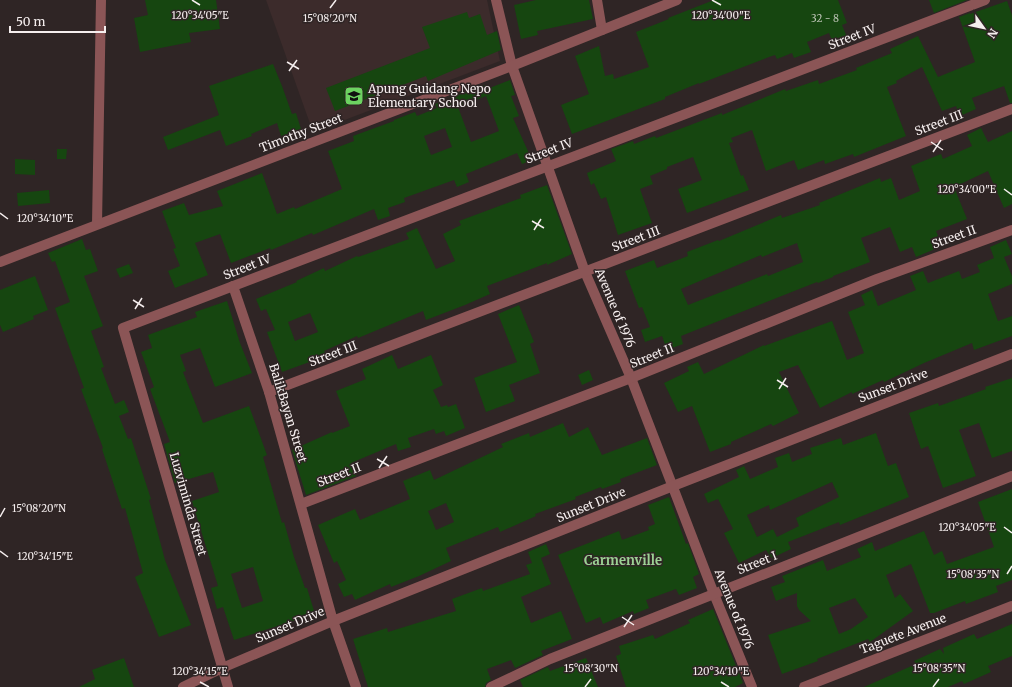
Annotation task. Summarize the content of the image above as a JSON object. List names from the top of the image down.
{
  "streets": {
    "street": [
      "Street IV",
      "Street III",
      "Timothy Street",
      "Street II",
      "Avenue of 1976",
      "Sunset Drive",
      "BalikBayan Street",
      "Luzviminda Street",
      "Street I",
      "Taguete Avenue"
    ]
  },
  "crossings": [
    ["Street IV", "Avenue of 1976"],
    ["Street IV", "BalikBayan Street"],
    ["Street IV", "Luzviminda Street"],
    ["Street III", "Avenue of 1976"],
    ["Street III", "BalikBayan Street"],
    ["Timothy Street", "Avenue of 1976"],
    ["Street II", "Avenue of 1976"],
    ["Street II", "BalikBayan Street"],
    ["Avenue of 1976", "Sunset Drive"],
    ["Avenue of 1976", "Street I"],
    ["Sunset Drive", "BalikBayan Street"],
    ["Sunset Drive", "Luzviminda Street"]
  ],
  "districts": ["Carmenville"],
  "places": {
    "school or university": ["Apung Guidang Nepo Elementary School"]
  },
  "house_numbers": ["32 - 8"],
  "scale_bar": "50 m",
  "north": "bottom right",
  "coordinates": [
    "120°34'05\"E",
    "120°34'00\"E",
    "15°08'20\"N",
    "120°34'10\"E",
    "120°34'15\"E",
    "15°08'35\"N",
    "15°08'30\"N"
  ]
}
